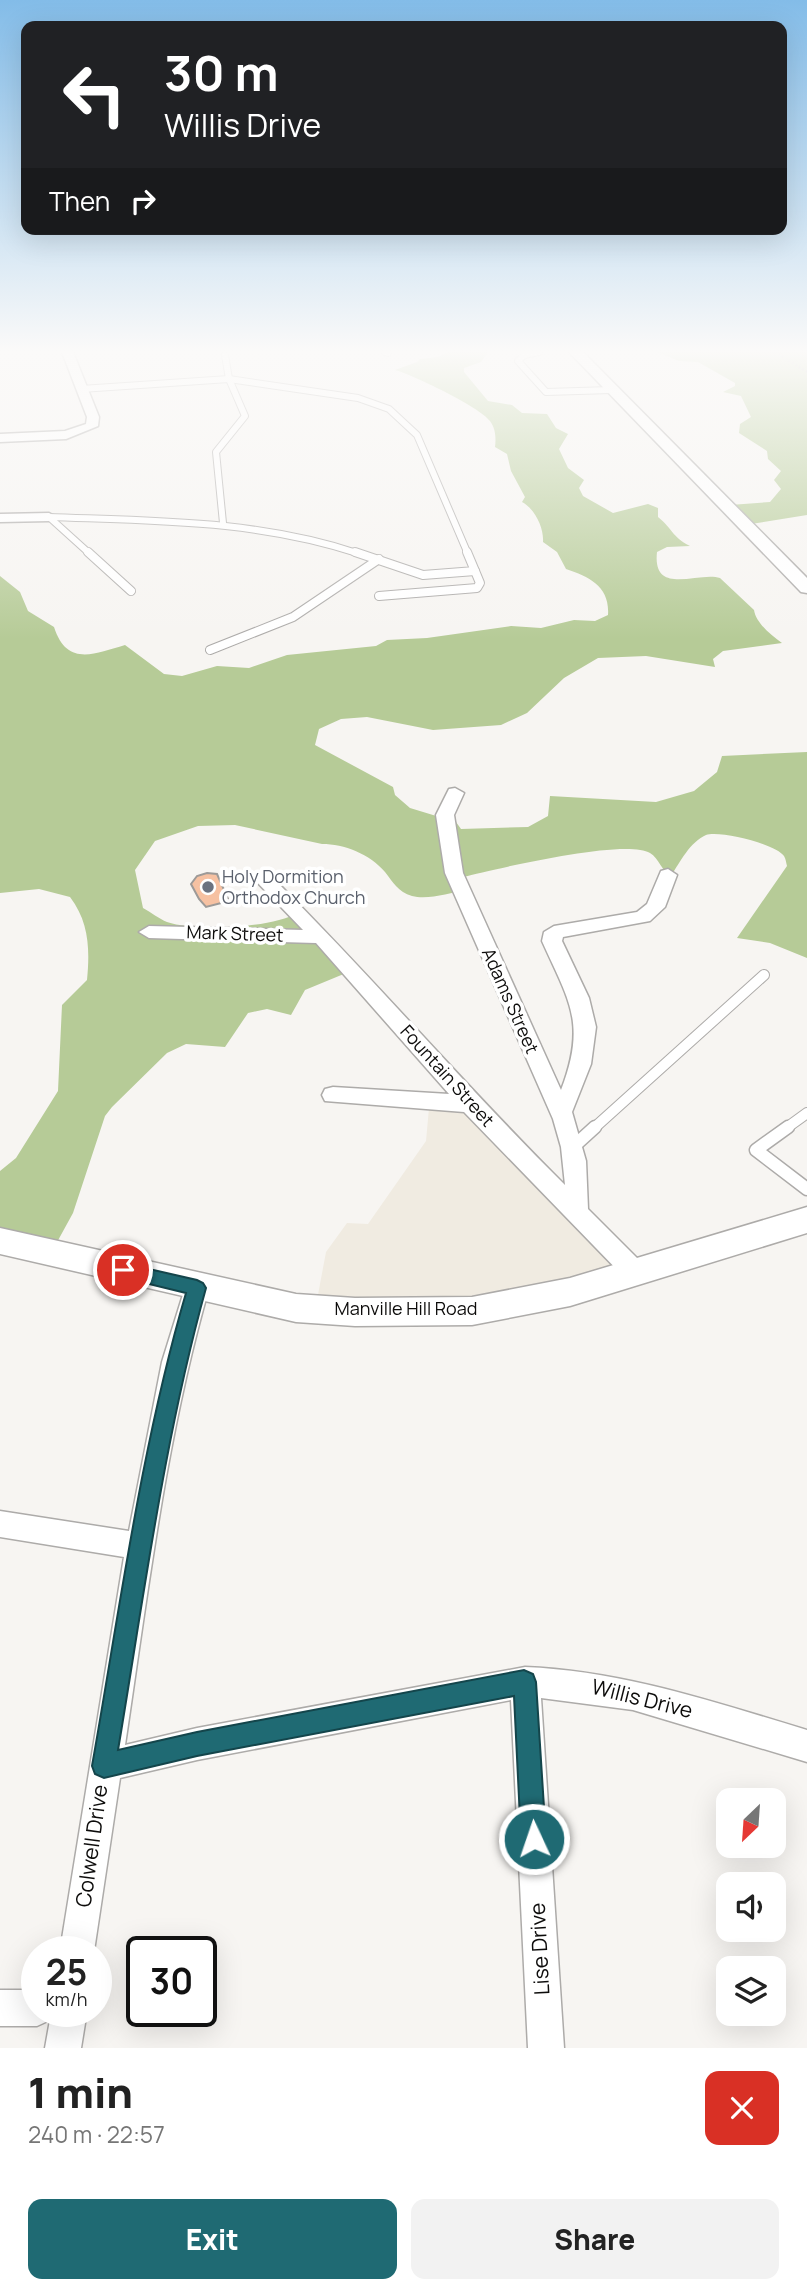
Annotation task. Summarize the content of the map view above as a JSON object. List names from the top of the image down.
{
  "streets": {
    "main road": ["Manville Hill Road"],
    "street": [
      "Mark Street",
      "Adams Street",
      "Fountain Street",
      "Willis Drive",
      "Colwell Drive",
      "Lise Drive"
    ]
  },
  "crossings": [
    ["Mark Street", "Fountain Street"],
    ["Adams Street", "Fountain Street"],
    ["Fountain Street", "Manville Hill Road"],
    ["Manville Hill Road", "Colwell Drive"],
    ["Willis Drive", "Colwell Drive"],
    ["Willis Drive", "Lise Drive"]
  ],
  "places": ["Holy Dormition Orthodox Church"],
  "north": "bottom left",
  "page": {
    "turn": ["30 m", "Willis Drive"],
    "then": "Then",
    "speed": "25 km/h",
    "limit": "30",
    "heading": ["1 min", "240 m · 22:57"],
    "buttons": ["Exit", "Share"]
  }
}
